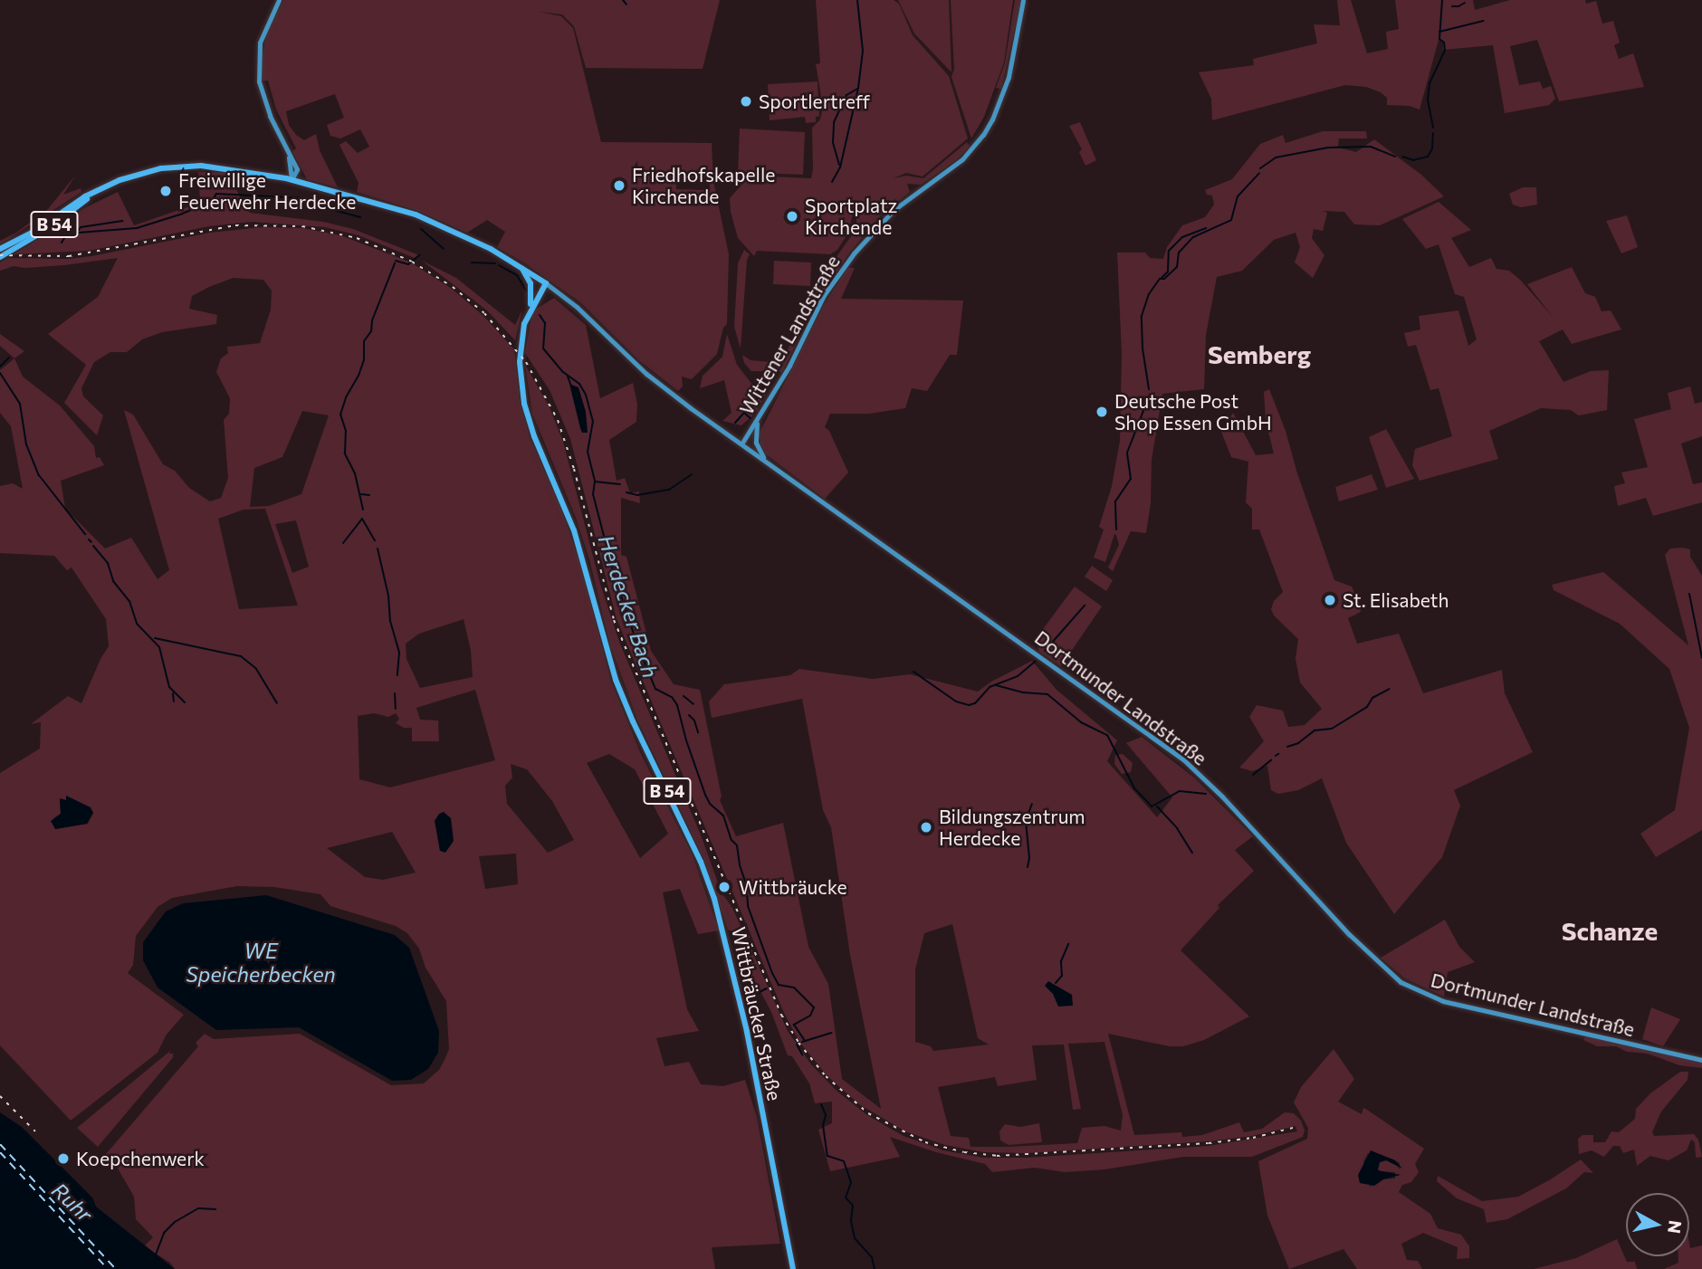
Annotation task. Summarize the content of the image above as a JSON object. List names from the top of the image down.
{
  "streets": {
    "main road": [
      "B 54",
      "Wittener Landstraße",
      "Dortmunder Landstraße",
      "Wittbräucker Straße"
    ]
  },
  "crossings": [
    ["B 54", "Dortmunder Landstraße"],
    ["B 54", "Wittbräucker Straße"],
    ["Wittener Landstraße", "Dortmunder Landstraße"],
    ["Dortmunder Landstraße", "Wittbräucker Straße"]
  ],
  "districts": ["Semberg", "Schanze"],
  "water": ["Herdecker Bach", "WE Speicherbecken", "Ruhr"],
  "places": [
    "Sportlertreff",
    "Friedhofskapelle Kirchende",
    "Freiwillige Feuerwehr Herdecke",
    "Sportplatz Kirchende",
    "Deutsche Post Shop Essen GmbH",
    "St. Elisabeth",
    "Bildungszentrum Herdecke",
    "Wittbräucke",
    "Koepchenwerk"
  ],
  "north": "right"
}
